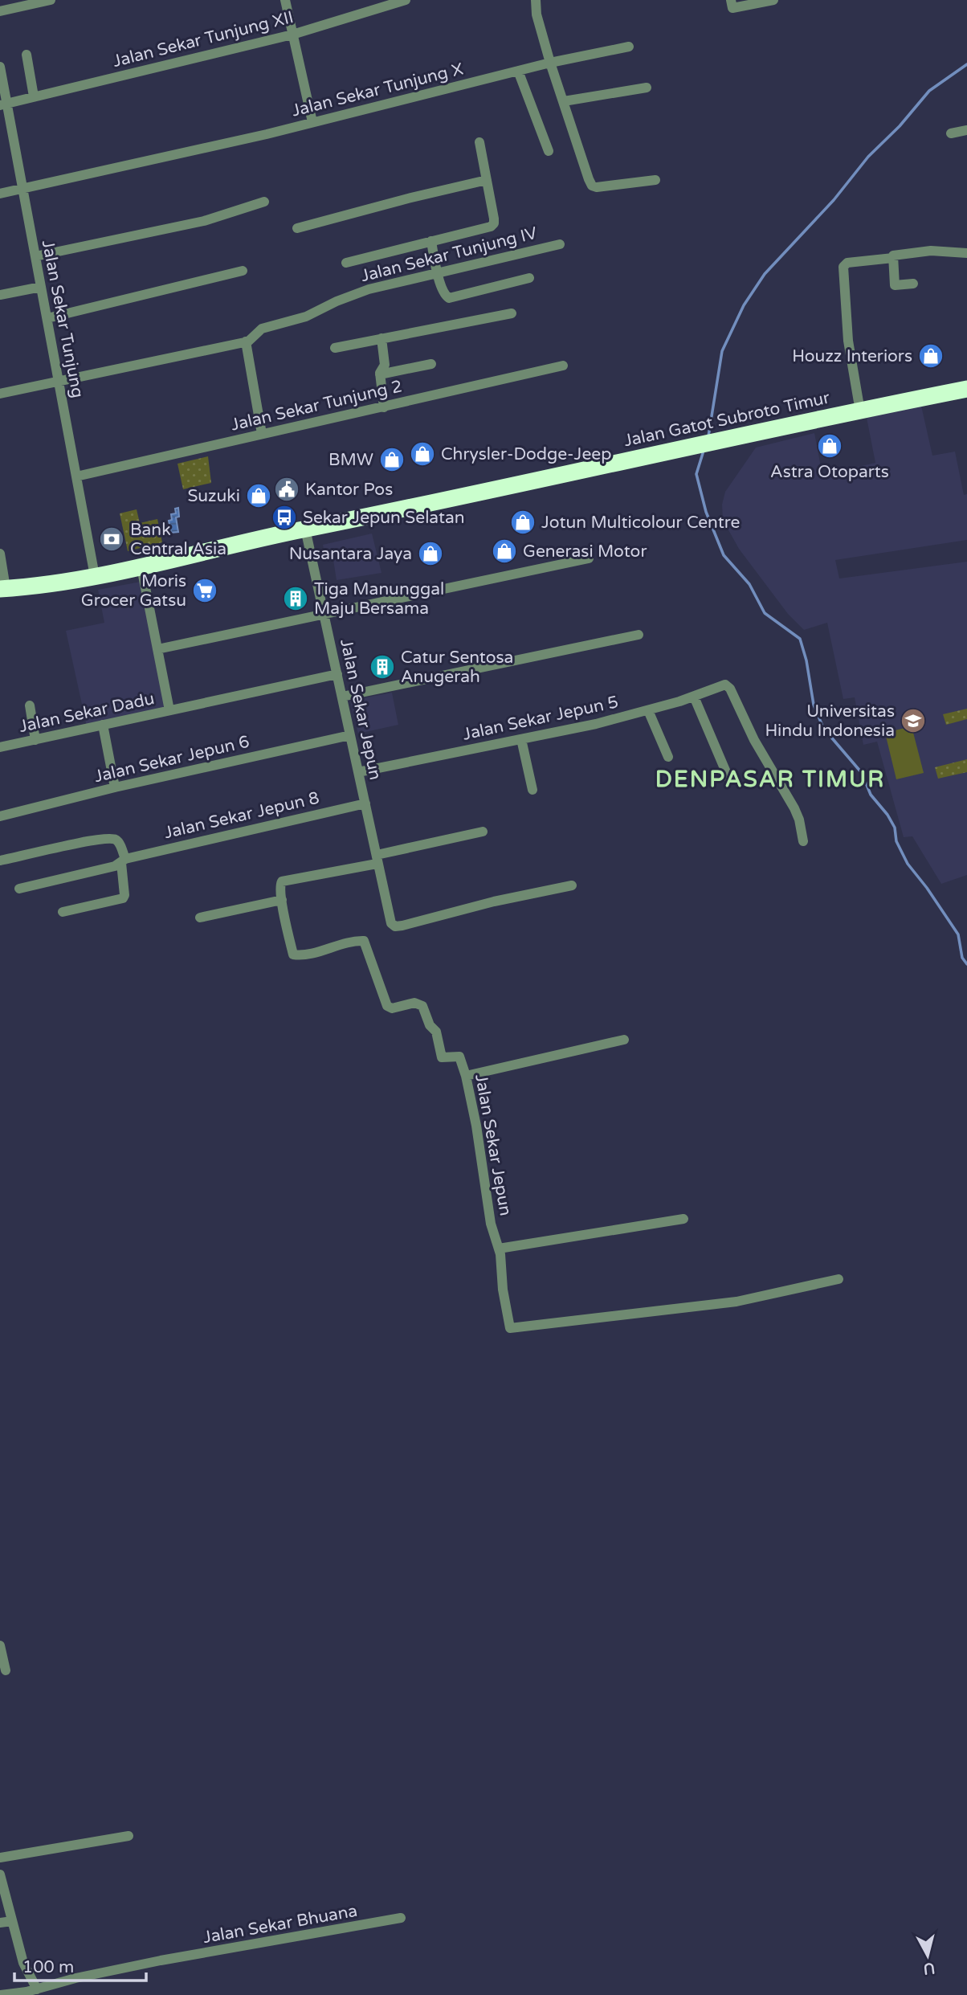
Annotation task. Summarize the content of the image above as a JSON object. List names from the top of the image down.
{
  "streets": {
    "highway": ["Jalan Gatot Subroto Timur"],
    "street": [
      "Jalan Sekar Tunjung XII",
      "Jalan Sekar Tunjung X",
      "Jalan Sekar Tunjung IV",
      "Jalan Sekar Tunjung",
      "Jalan Sekar Tunjung 2",
      "Jalan Sekar Jepun",
      "Jalan Sekar Dadu",
      "Jalan Sekar Jepun 5",
      "Jalan Sekar Jepun 6",
      "Jalan Sekar Jepun 8",
      "Jalan Sekar Bhuana"
    ]
  },
  "crossings": [
    ["Jalan Sekar Tunjung XII", "Jalan Sekar Tunjung"],
    ["Jalan Sekar Tunjung X", "Jalan Sekar Tunjung"],
    ["Jalan Sekar Tunjung IV", "Jalan Sekar Tunjung"],
    ["Jalan Sekar Tunjung", "Jalan Sekar Tunjung 2"],
    ["Jalan Sekar Tunjung", "Jalan Gatot Subroto Timur"],
    ["Jalan Gatot Subroto Timur", "Jalan Sekar Jepun"],
    ["Jalan Gatot Subroto Timur", "Jalan Sekar Dadu"],
    ["Jalan Sekar Jepun", "Jalan Sekar Jepun 5"],
    ["Jalan Sekar Jepun", "Jalan Sekar Jepun 6"],
    ["Jalan Sekar Jepun", "Jalan Sekar Jepun 8"]
  ],
  "districts": ["DENPASAR TIMUR"],
  "places": {
    "shop": [
      "Houzz Interiors",
      "Astra Otoparts",
      "Chrysler-Dodge-Jeep",
      "BMW",
      "Suzuki",
      "Jotun Multicolour Centre",
      "Generasi Motor",
      "Nusantara Jaya"
    ],
    "public building": ["Kantor Pos"],
    "bus stop": ["Sekar Jepun Selatan"],
    "bank": ["Bank Central Asia"],
    "supermarket": ["Moris Grocer Gatsu"],
    "building": ["Tiga Manunggal Maju Bersama", "Catur Sentosa Anugerah"],
    "school or university": ["Universitas Hindu Indonesia"]
  },
  "scale_bar": "100 m",
  "north": "bottom"
}
